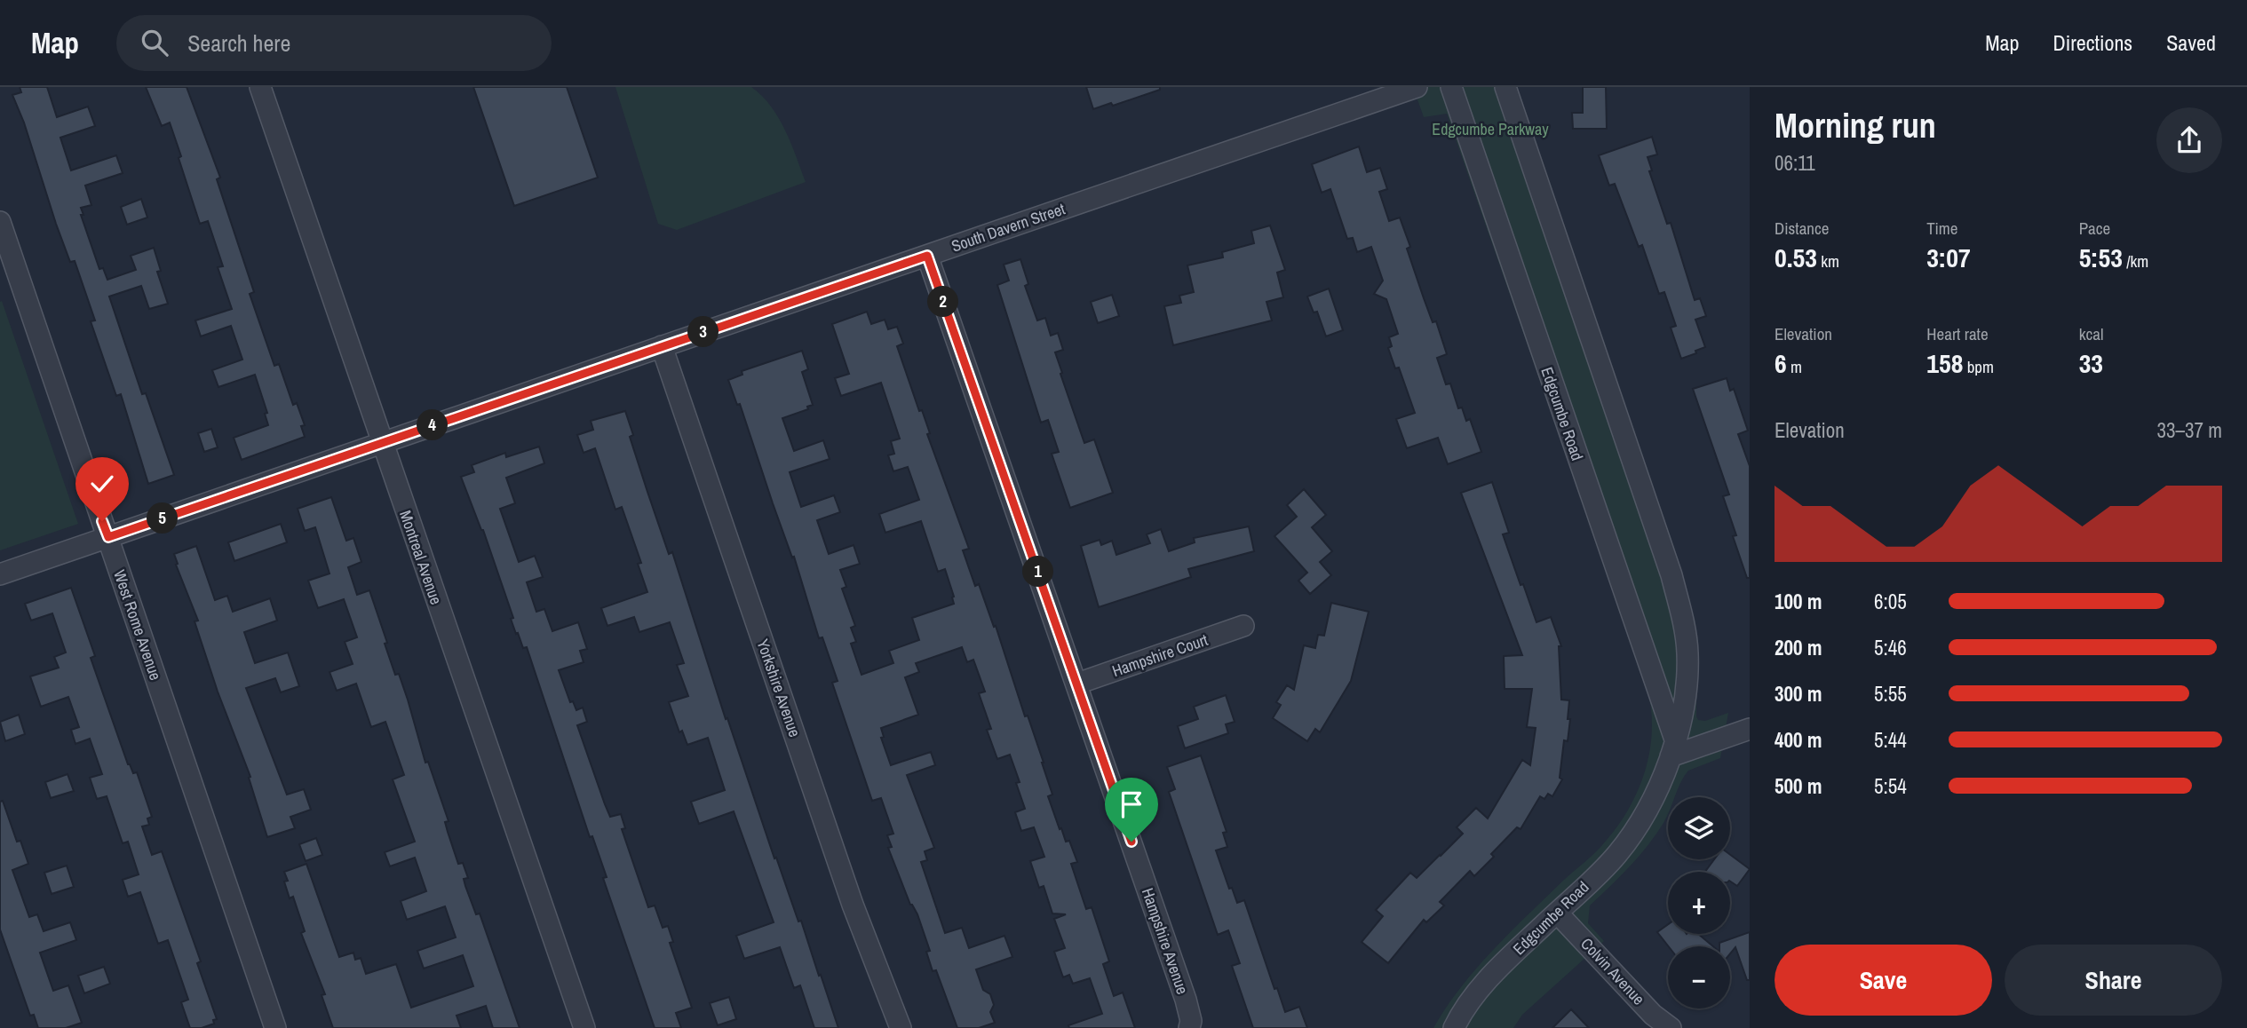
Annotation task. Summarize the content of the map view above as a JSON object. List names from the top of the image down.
{
  "streets": {
    "street": [
      "South Davern Street",
      "Edgcumbe Road",
      "Montreal Avenue",
      "West Rome Avenue",
      "Hampshire Court",
      "Yorkshire Avenue",
      "Hampshire Avenue",
      "Colvin Avenue"
    ]
  },
  "crossings": [
    ["South Davern Street", "Montreal Avenue"],
    ["South Davern Street", "West Rome Avenue"],
    ["South Davern Street", "Yorkshire Avenue"],
    ["South Davern Street", "Hampshire Avenue"],
    ["Edgcumbe Road", "Colvin Avenue"],
    ["Hampshire Court", "Hampshire Avenue"]
  ],
  "parks": ["Edgcumbe Parkway"],
  "page": {
    "header": "Map",
    "search": "Search here",
    "nav": ["Map", "Directions", "Saved"],
    "heading": ["Morning run", "06:11"],
    "stats": [
      ["Distance", "0.53 km"],
      ["Time", "3:07"],
      ["Pace", "5:53 /km"],
      ["Elevation", "6 m"],
      ["Heart rate", "158 bpm"],
      ["kcal", "33"]
    ],
    "pins": [
      "2",
      "3",
      "4",
      "5",
      "1"
    ],
    "chart": ["Elevation", "33–37 m"],
    "list": [
      {
        "name": "100 m",
        "note": "6:05"
      },
      {
        "name": "200 m",
        "note": "5:46"
      },
      {
        "name": "300 m",
        "note": "5:55"
      },
      {
        "name": "400 m",
        "note": "5:44"
      },
      {
        "name": "500 m",
        "note": "5:54"
      }
    ],
    "map_buttons": ["+", "−"],
    "buttons": ["Save", "Share"]
  }
}
